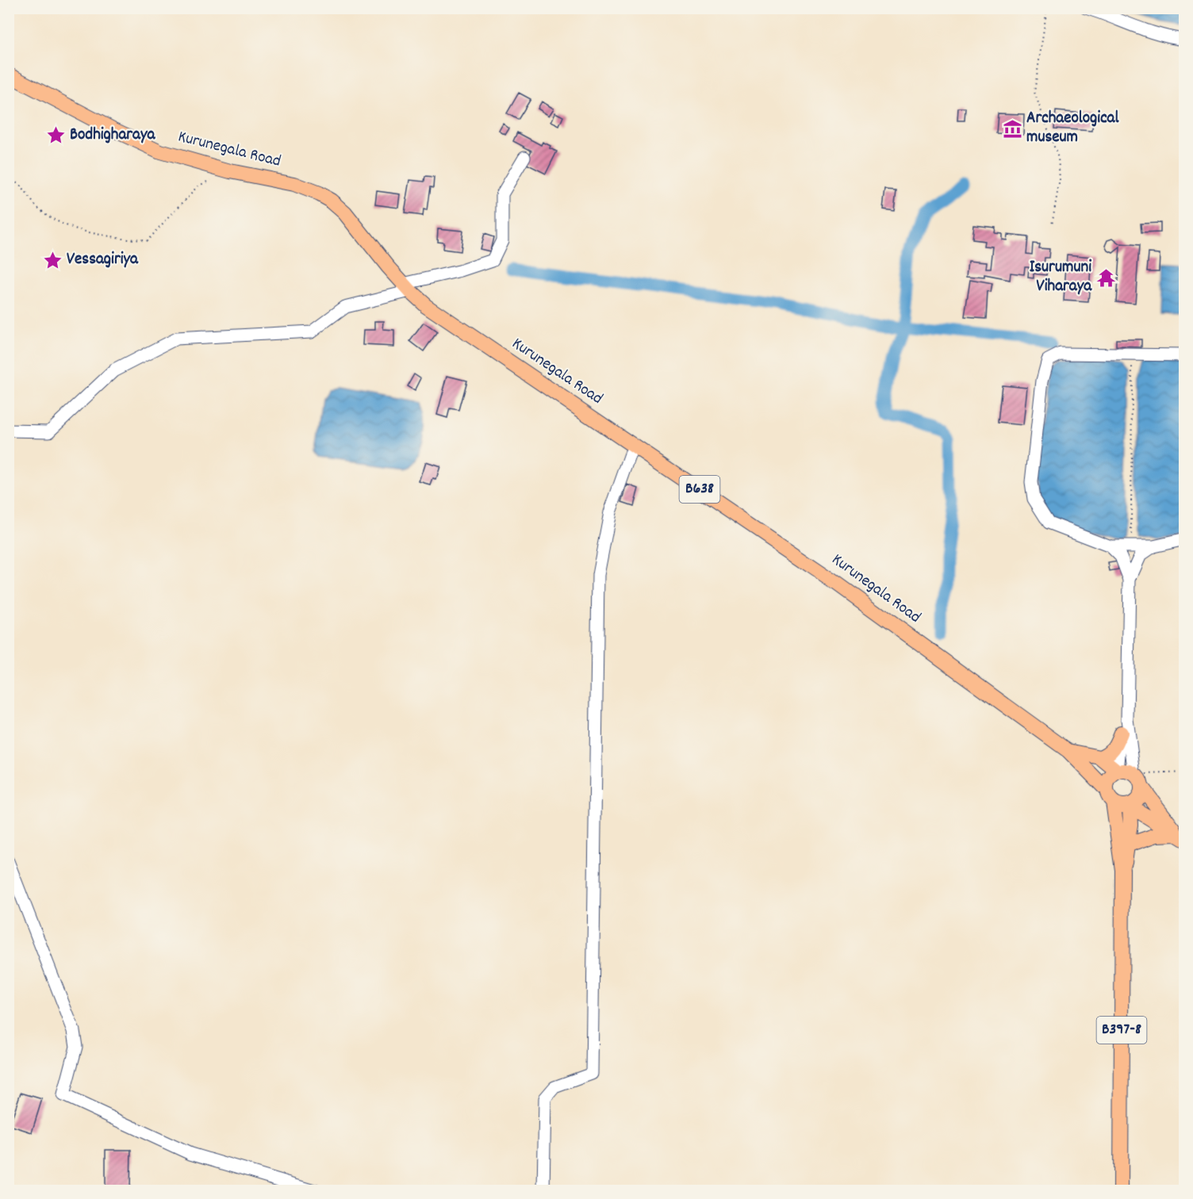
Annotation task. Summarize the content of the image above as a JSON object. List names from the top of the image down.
{
  "streets": {
    "main road": ["Kurunegala Road", "B638", "B397-8"]
  },
  "places": {
    "museum": ["Archaeological museum"],
    "place": ["Bodhigharaya", "Vessagiriya"],
    "temple": ["Isurumuni Viharaya"]
  }
}
